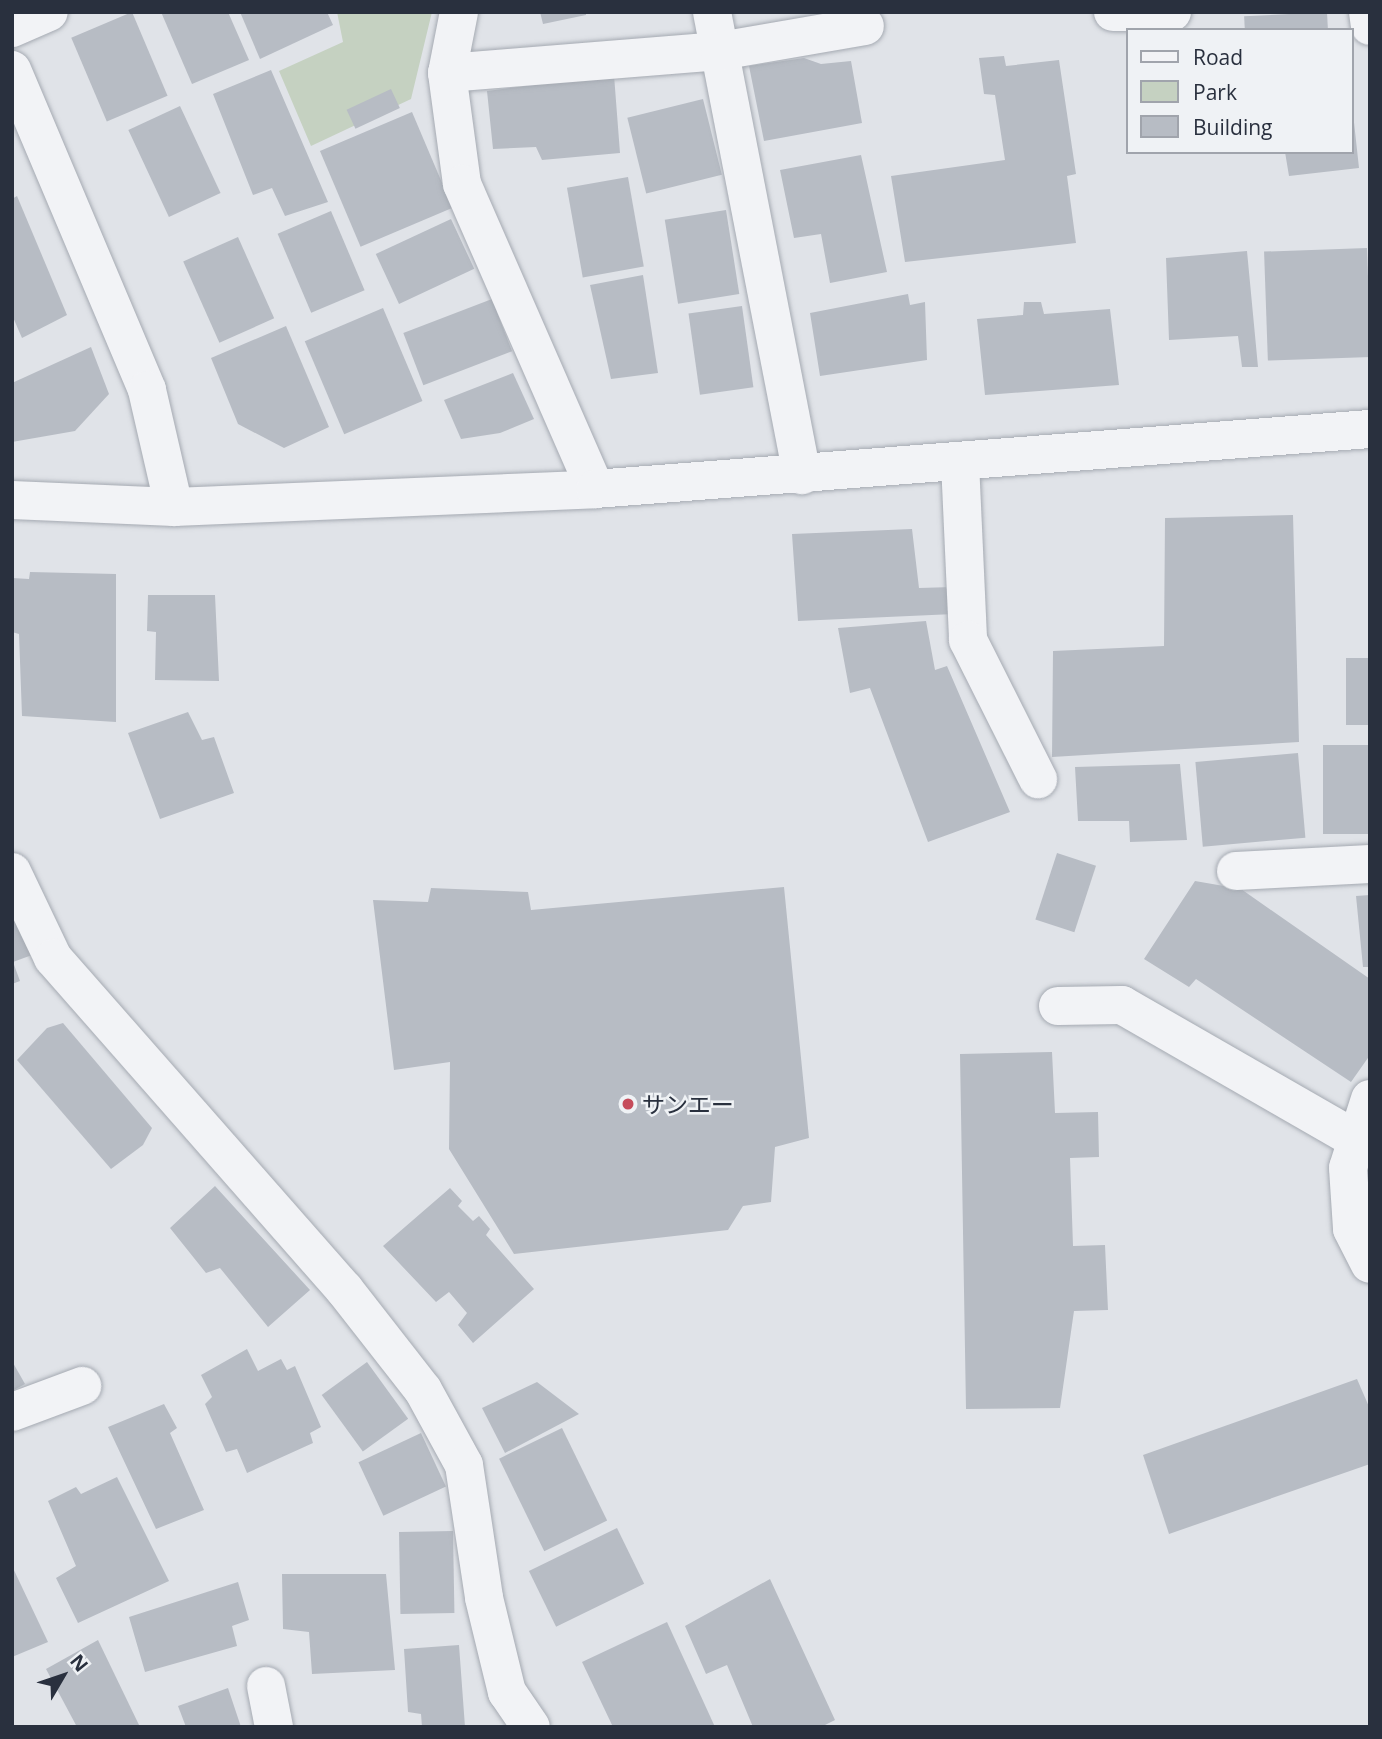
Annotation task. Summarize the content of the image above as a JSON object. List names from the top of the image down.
{
  "places": ["サンエー"],
  "legend": ["Road", "Park", "Building"],
  "north": "top right"
}
